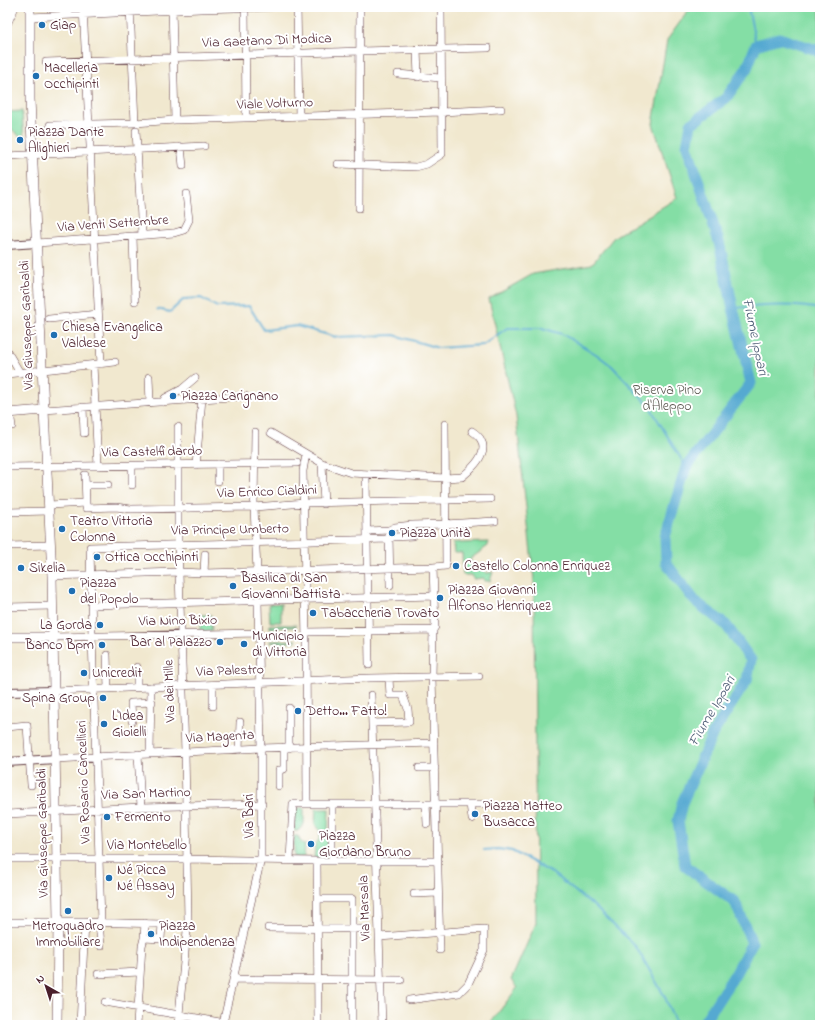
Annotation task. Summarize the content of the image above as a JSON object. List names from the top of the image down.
{
  "streets": {
    "main road": ["Via Giuseppe Garibaldi"],
    "street": [
      "Via Gaetano Di Modica",
      "Viale Volturno",
      "Via Venti Settembre",
      "Via Castelfidardo",
      "Via Enrico Cialdini",
      "Via Principe Umberto",
      "Via Nino Bixio",
      "Via Palestro",
      "Via dei Mille",
      "Via Magenta",
      "Via Rosario Cancellieri",
      "Via San Martino",
      "Via Bari",
      "Via Montebello",
      "Via Marsala"
    ]
  },
  "crossings": [
    ["Via Venti Settembre", "Via Giuseppe Garibaldi"],
    ["Via Giuseppe Garibaldi", "Via Castelfidardo"],
    ["Via Giuseppe Garibaldi", "Via Enrico Cialdini"],
    ["Via Giuseppe Garibaldi", "Via Nino Bixio"],
    ["Via Giuseppe Garibaldi", "Via Palestro"],
    ["Via Giuseppe Garibaldi", "Via Magenta"],
    ["Via Giuseppe Garibaldi", "Via San Martino"],
    ["Via Giuseppe Garibaldi", "Via Montebello"],
    ["Via Castelfidardo", "Via dei Mille"],
    ["Via Enrico Cialdini", "Via dei Mille"],
    ["Via Principe Umberto", "Via dei Mille"],
    ["Via Principe Umberto", "Via Rosario Cancellieri"],
    ["Via Nino Bixio", "Via dei Mille"],
    ["Via Nino Bixio", "Via Rosario Cancellieri"],
    ["Via Nino Bixio", "Via Bari"],
    ["Via Palestro", "Via dei Mille"],
    ["Via Palestro", "Via Rosario Cancellieri"],
    ["Via Palestro", "Via Bari"],
    ["Via dei Mille", "Via Magenta"],
    ["Via dei Mille", "Via San Martino"],
    ["Via dei Mille", "Via Montebello"],
    ["Via Magenta", "Via Rosario Cancellieri"],
    ["Via Magenta", "Via Bari"],
    ["Via Magenta", "Via Marsala"],
    ["Via Rosario Cancellieri", "Via San Martino"],
    ["Via Rosario Cancellieri", "Via Montebello"],
    ["Via San Martino", "Via Bari"],
    ["Via Bari", "Via Montebello"]
  ],
  "water": ["Fiume Ippari"],
  "parks": ["Riserva Pino d'Aleppo"],
  "places": [
    "Giap",
    "Macelleria Occhipinti",
    "Piazza Dante Alighieri",
    "Chiesa Evangelica Valdese",
    "Piazza Carignano",
    "Teatro Vittoria Colonna",
    "Piazza Unità",
    "Ottica Occhipinti",
    "Castello Colonna Enriquez",
    "Sikelia",
    "Basilica di San Giovanni Battista",
    "Piazza del Popolo",
    "Piazza Giovanni Alfonso Henriquez",
    "Tabaccheria Trovato",
    "La Gorda",
    "Bar al Palazzo",
    "Municipio di Vittoria",
    "Banco Bpm",
    "Unicredit",
    "Spina Group",
    "Detto... Fatto!",
    "L'Idea Gioielli",
    "Piazza Matteo Busacca",
    "Fermento",
    "Piazza Giordano Bruno",
    "Né Picca Né Assay",
    "Metroquadro Immobiliare",
    "Piazza Indipendenza"
  ],
  "north": "top left"
}
